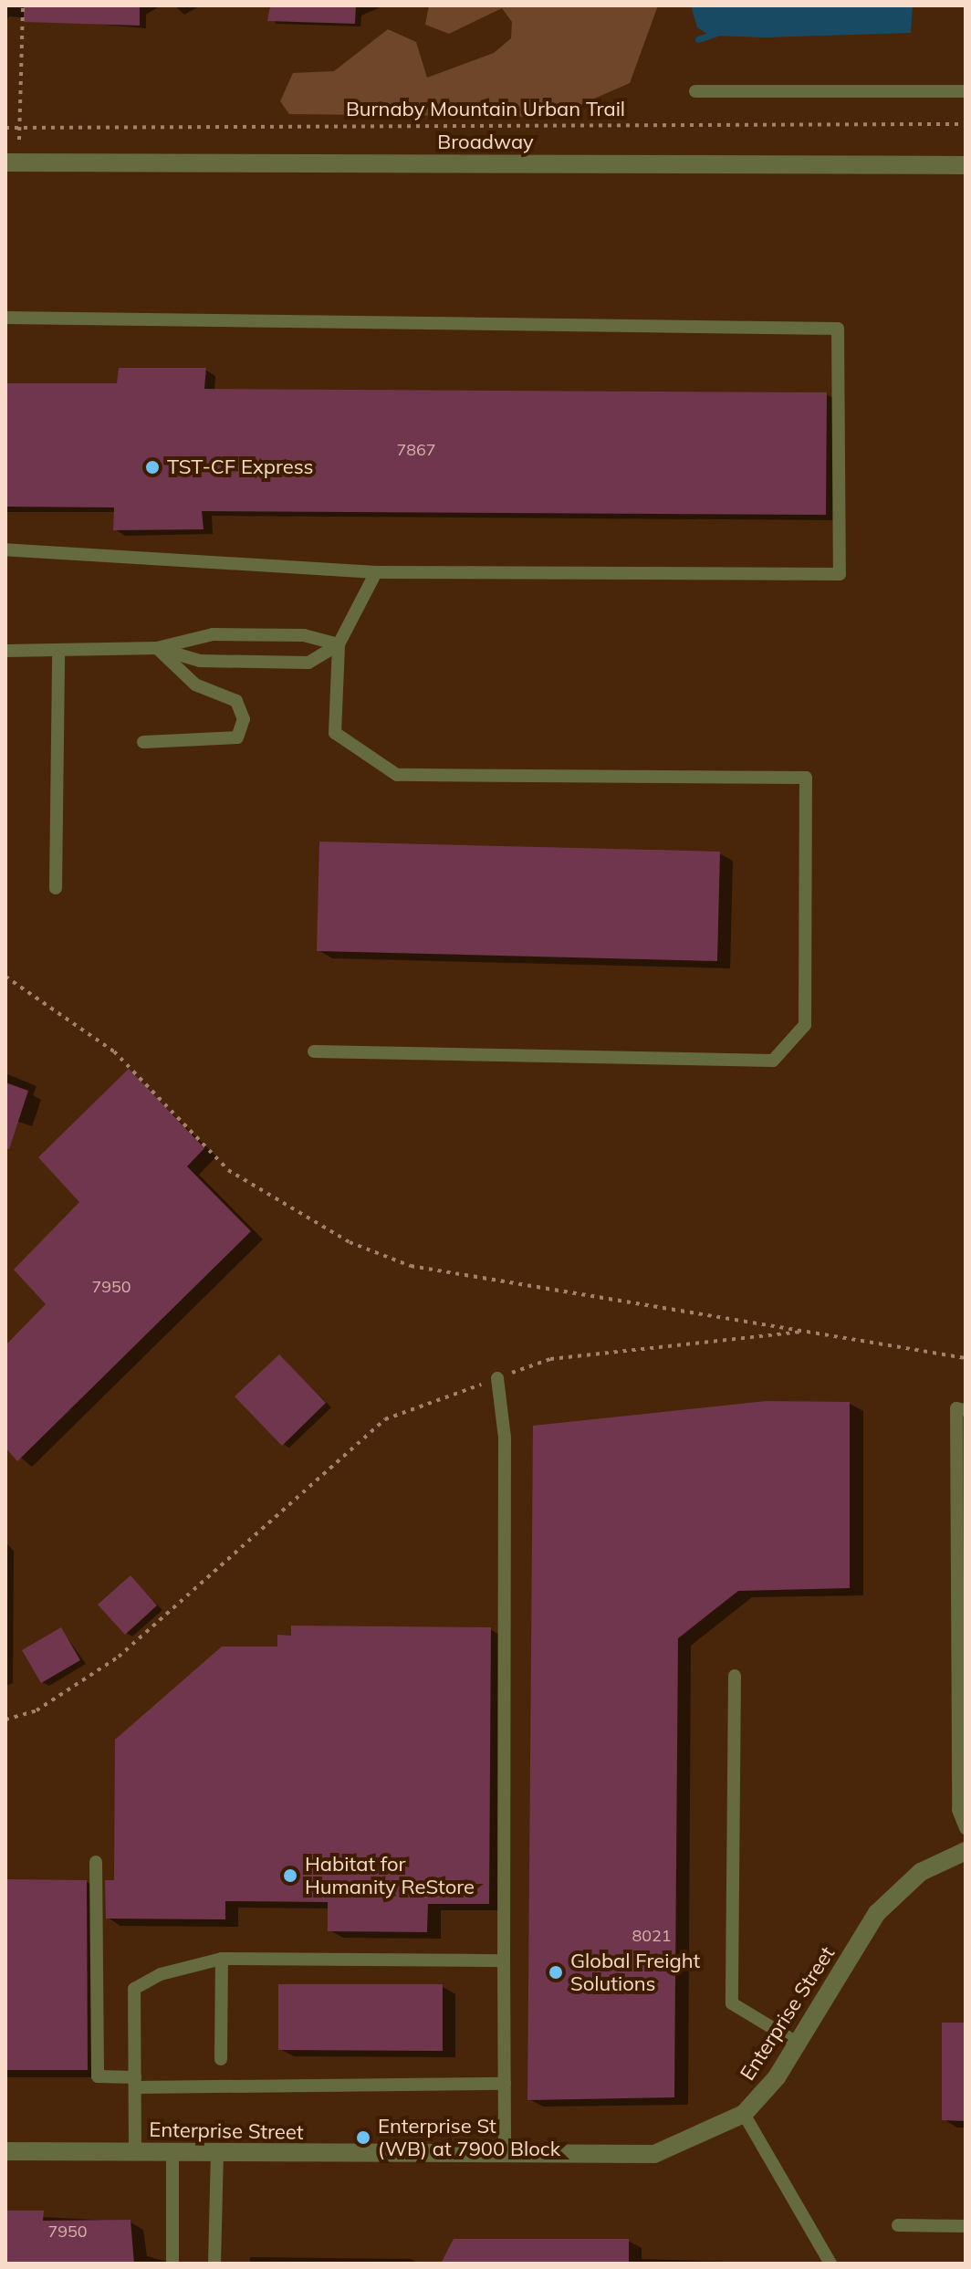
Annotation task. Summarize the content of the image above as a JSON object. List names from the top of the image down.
{
  "streets": {
    "street": ["Broadway", "Enterprise Street"],
    "path": ["Burnaby Mountain Urban Trail"]
  },
  "places": [
    "TST-CF Express",
    "Habitat for Humanity ReStore",
    "Global Freight Solutions",
    "Enterprise St (WB) at 7900 Block"
  ],
  "house_numbers": [
    "7867",
    "7950",
    "8021",
    "7950"
  ]
}
